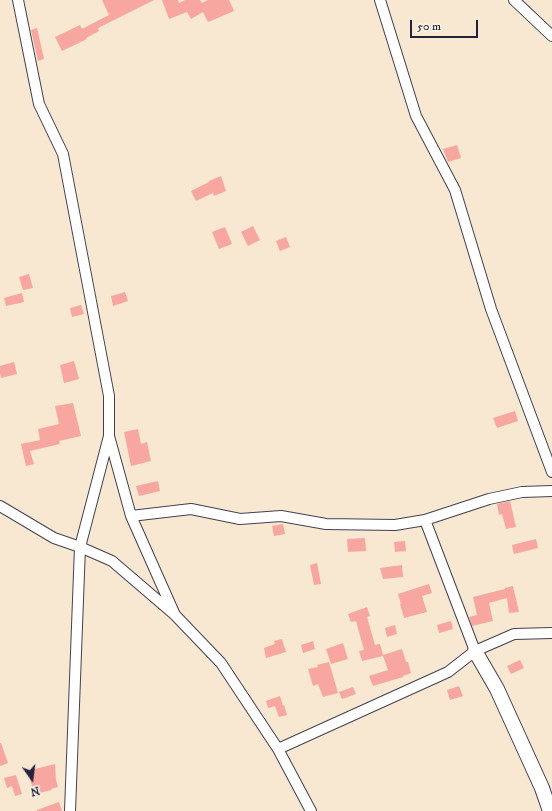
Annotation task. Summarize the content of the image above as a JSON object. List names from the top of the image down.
{
  "scale_bar": "50 m",
  "north": "bottom"
}
